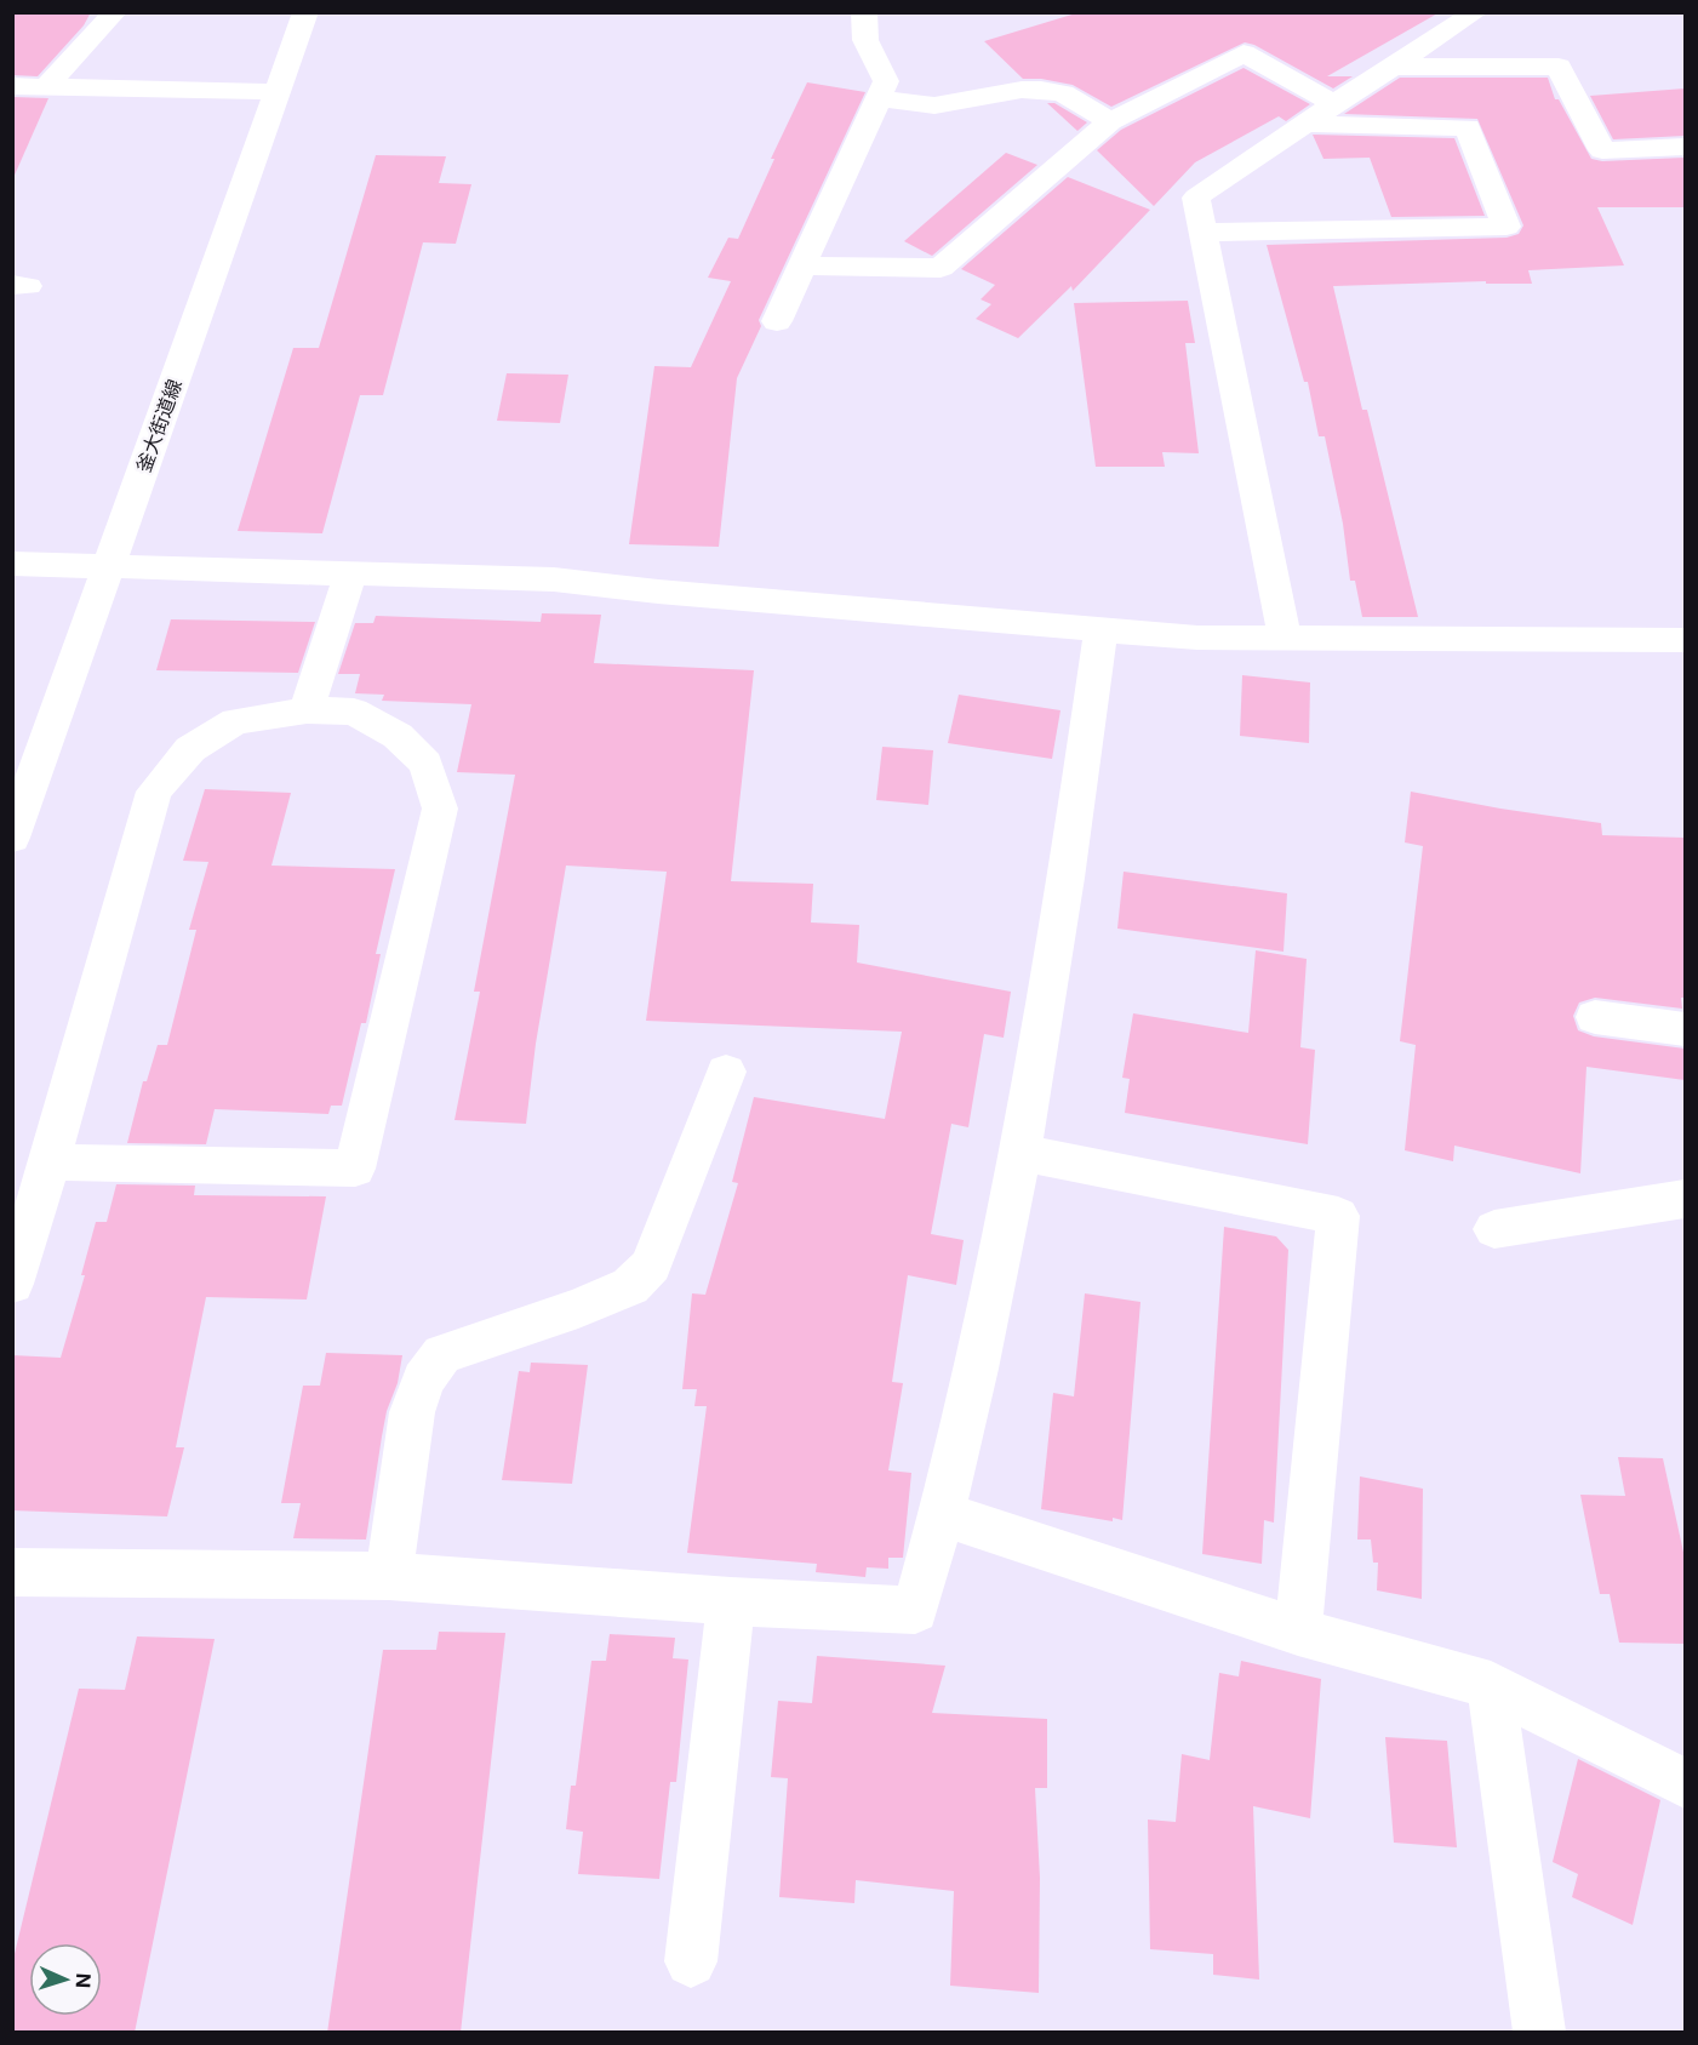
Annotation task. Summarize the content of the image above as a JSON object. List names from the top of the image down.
{
  "streets": {
    "street": ["釜大街道線"]
  },
  "north": "right"
}
